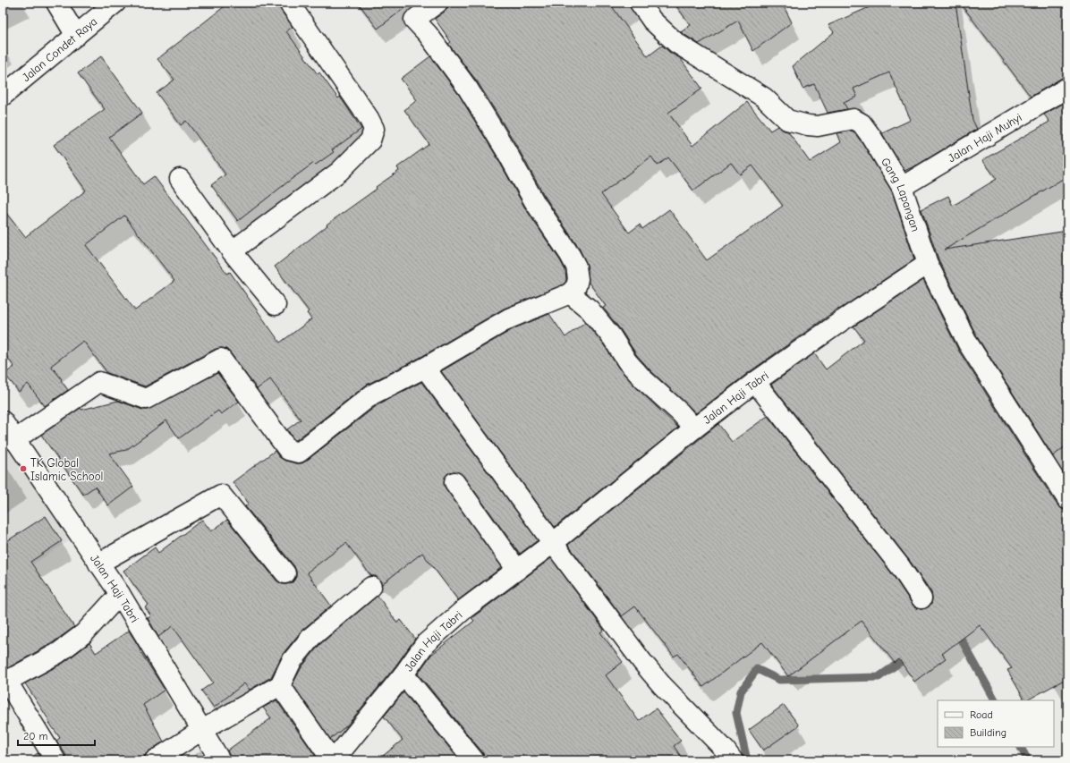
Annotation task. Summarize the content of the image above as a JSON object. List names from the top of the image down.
{
  "streets": {
    "street": [
      "Jalan Condet Raya",
      "Jalan Haji Muhyi",
      "Gang Lapangan",
      "Jalan Haji Tabri"
    ]
  },
  "crossings": [
    ["Jalan Haji Muhyi", "Gang Lapangan"],
    ["Gang Lapangan", "Jalan Haji Tabri"]
  ],
  "places": ["TK Global Islamic School"],
  "legend": ["Road", "Building"],
  "scale_bar": "20 m"
}
